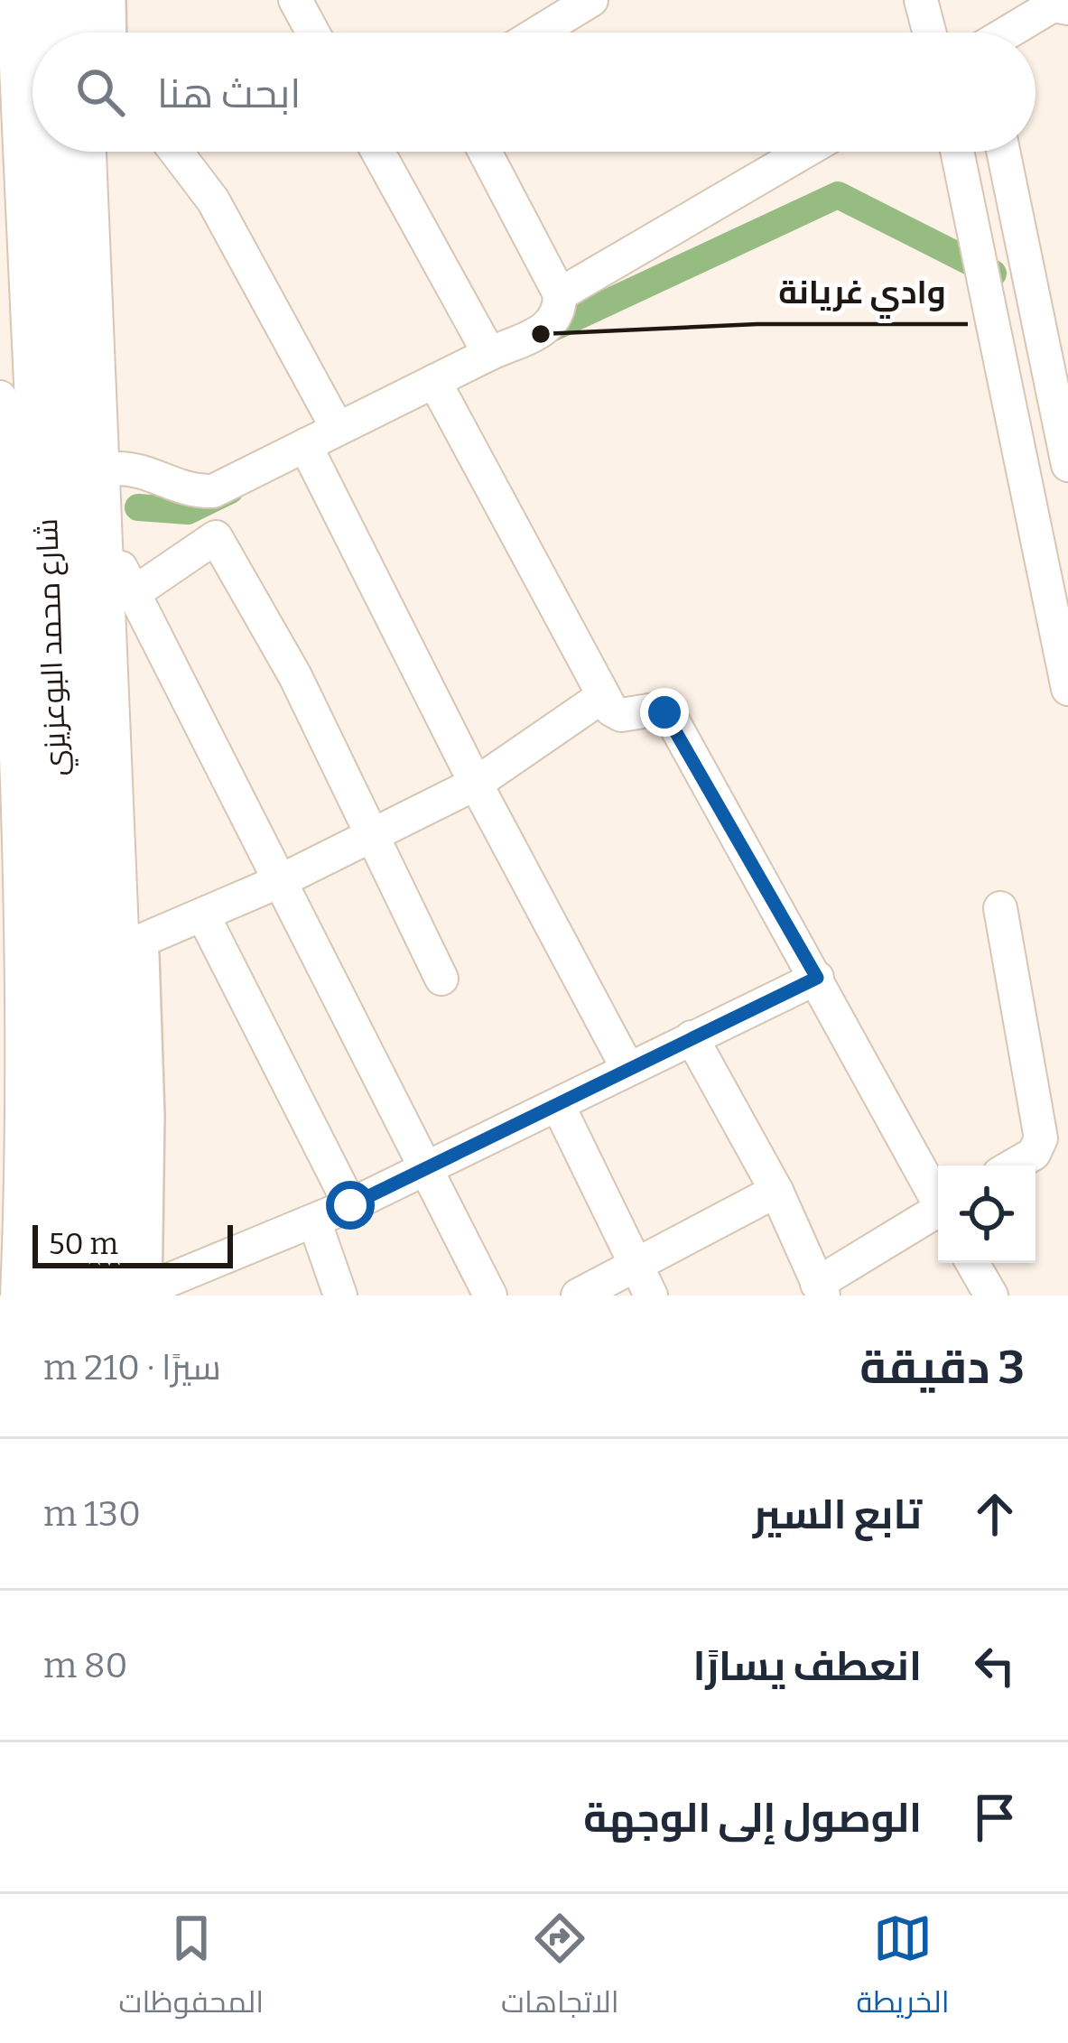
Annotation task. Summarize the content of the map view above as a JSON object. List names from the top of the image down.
{
  "streets": {
    "highway": ["شارع محمد البوعزيزي"]
  },
  "places": ["وادي غريانة"],
  "scale_bar": "50 m",
  "page": {
    "search": "ابحث هنا",
    "scale": "50 m",
    "heading": ["3 دقيقة", "سيرًا · 210 m"],
    "list": [
      ["تابع السير", "130 m"],
      ["انعطف يسارًا", "80 m"],
      "الوصول إلى الوجهة"
    ],
    "nav": ["الخريطة", "الاتجاهات", "المحفوظات"]
  }
}
